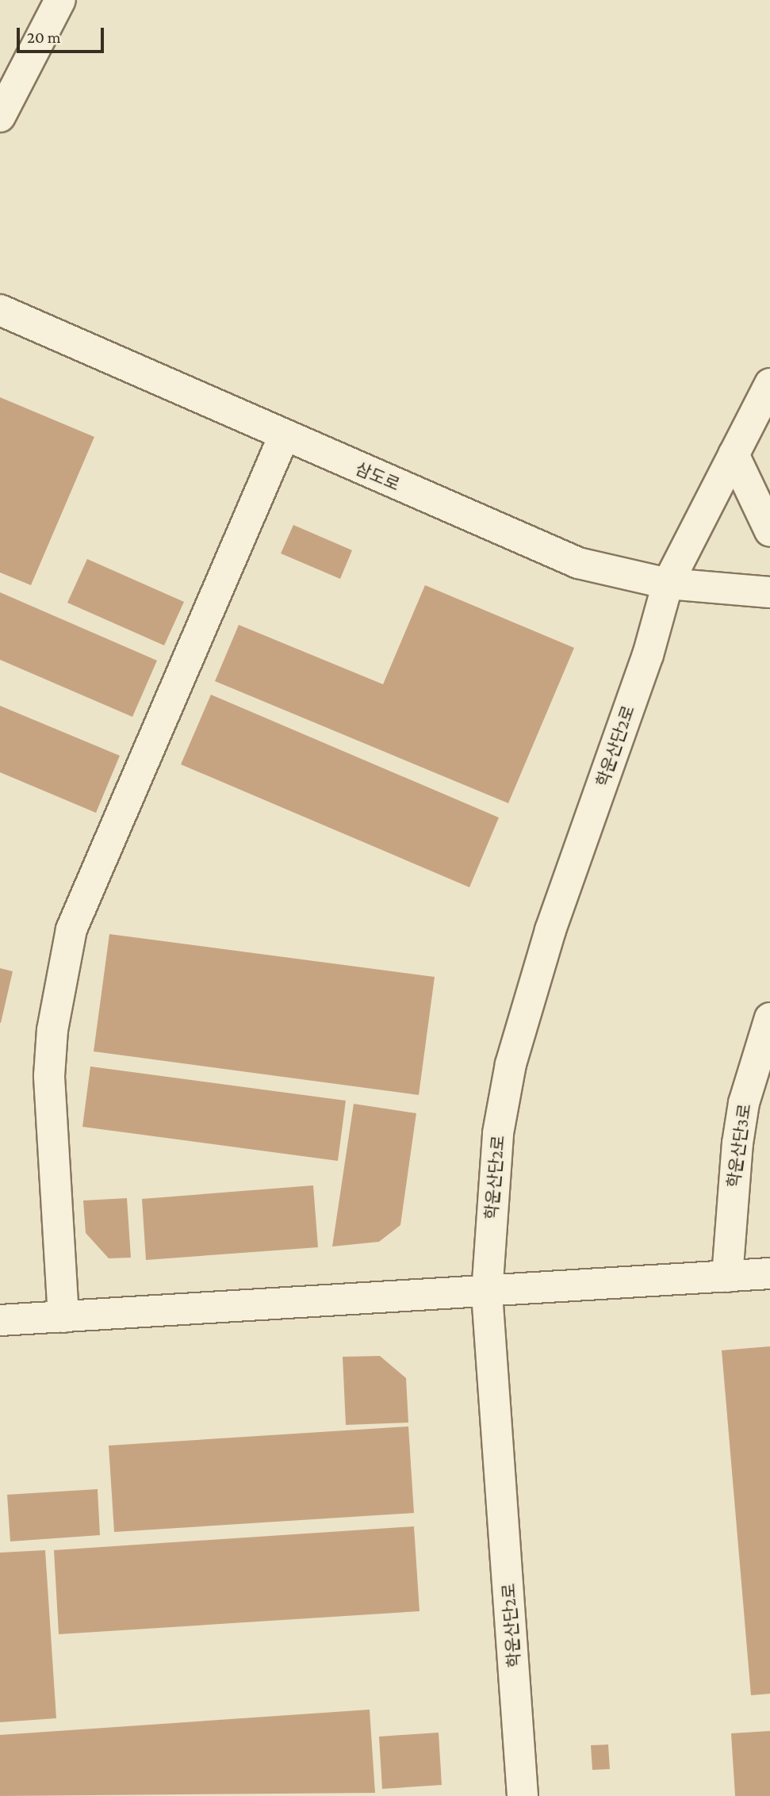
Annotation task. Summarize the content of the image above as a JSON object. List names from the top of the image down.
{
  "streets": {
    "street": ["삼도로", "학운산단2로", "학운산단3로"]
  },
  "crossings": [
    ["삼도로", "학운산단2로"]
  ],
  "scale_bar": "20 m"
}
